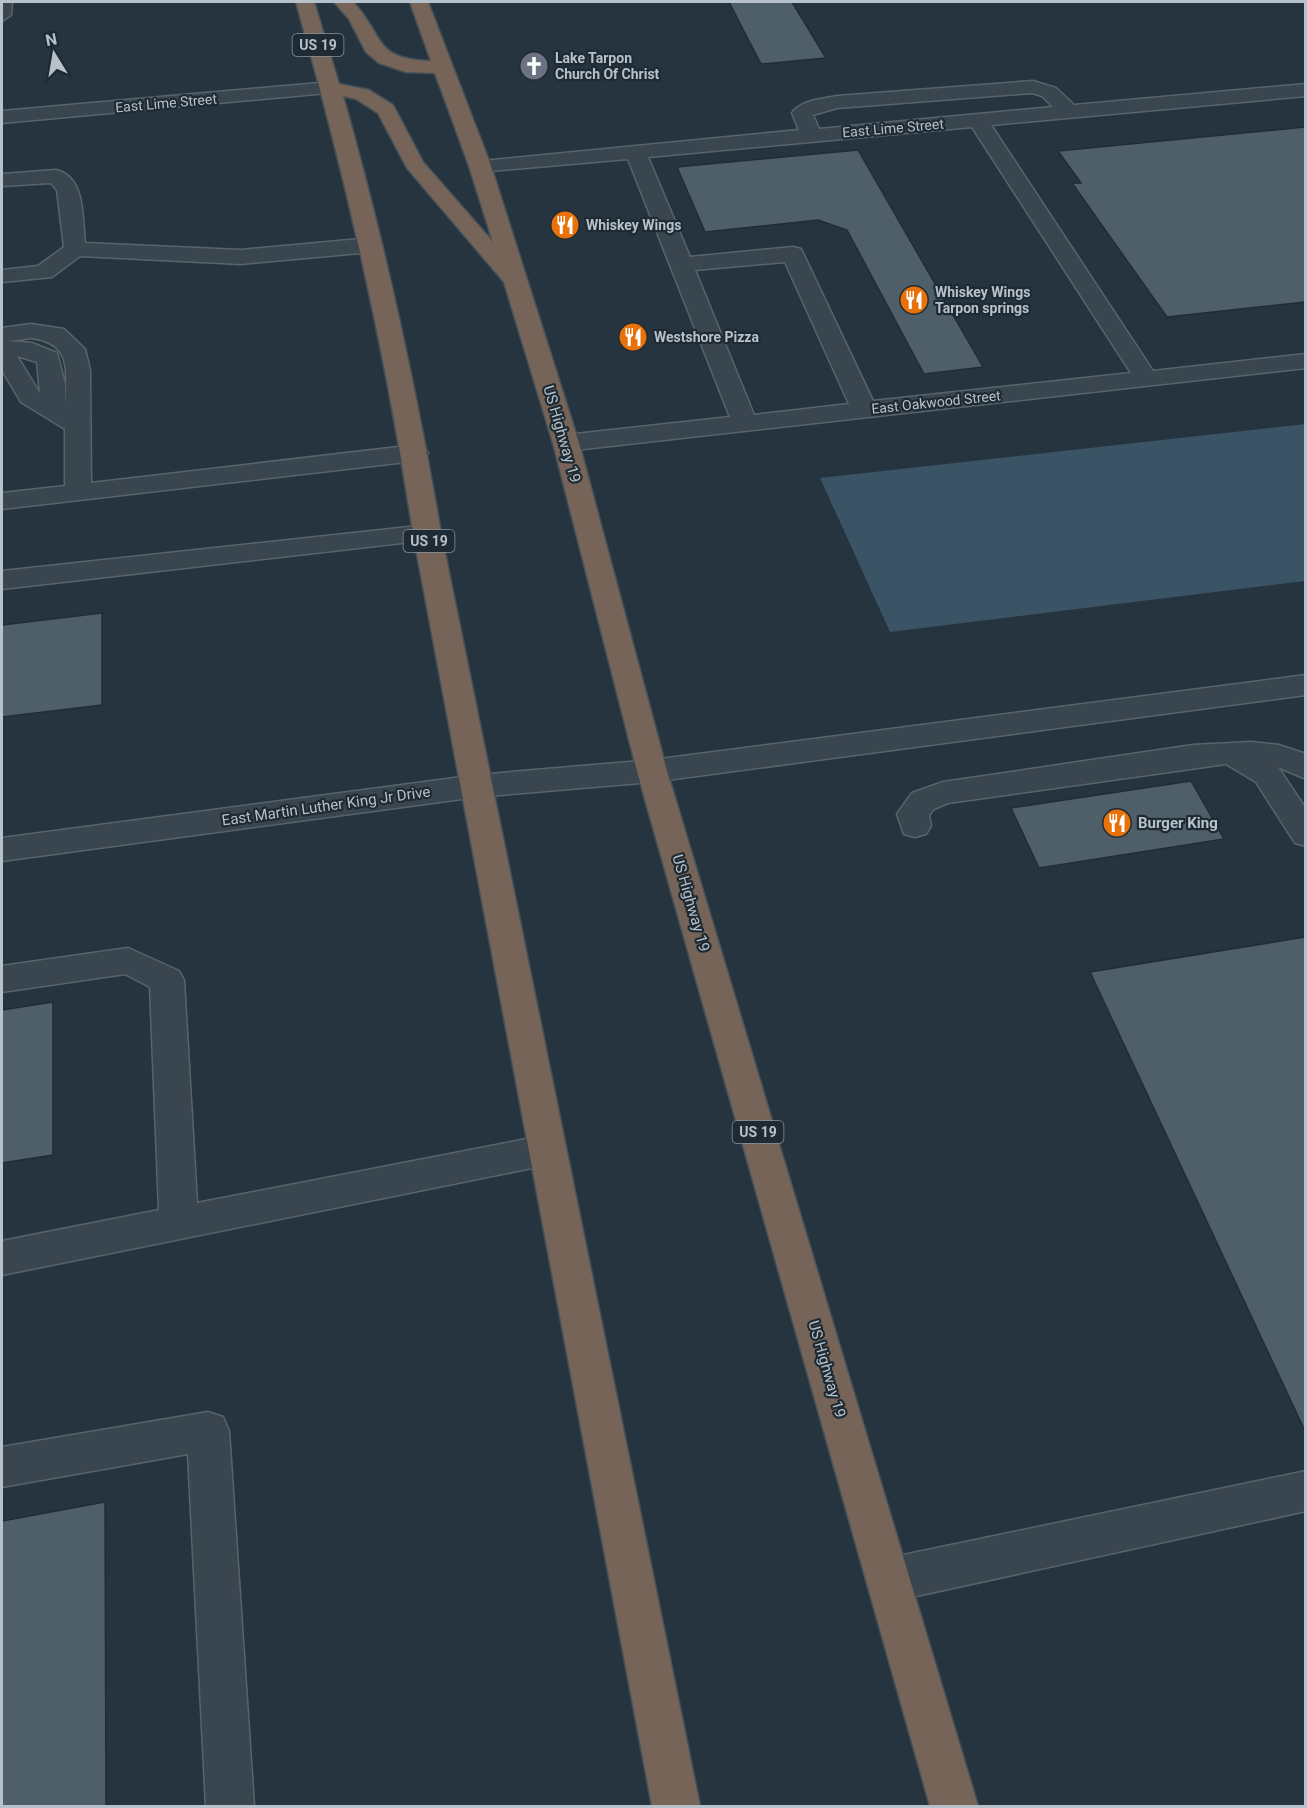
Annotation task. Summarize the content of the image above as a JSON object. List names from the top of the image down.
{
  "streets": {
    "highway": ["US 19", "US Highway 19"],
    "street": ["East Lime Street", "East Oakwood Street", "East Martin Luther King Jr Drive"]
  },
  "crossings": [
    ["US 19", "East Lime Street"],
    ["US 19", "East Martin Luther King Jr Drive"],
    ["East Lime Street", "US Highway 19"],
    ["East Oakwood Street", "US Highway 19"],
    ["US Highway 19", "East Martin Luther King Jr Drive"]
  ],
  "places": {
    "church": ["Lake Tarpon Church Of Christ"],
    "restaurant": [
      "Whiskey Wings",
      "Whiskey Wings Tarpon springs",
      "Westshore Pizza",
      "Burger King"
    ]
  },
  "north": "top"
}
